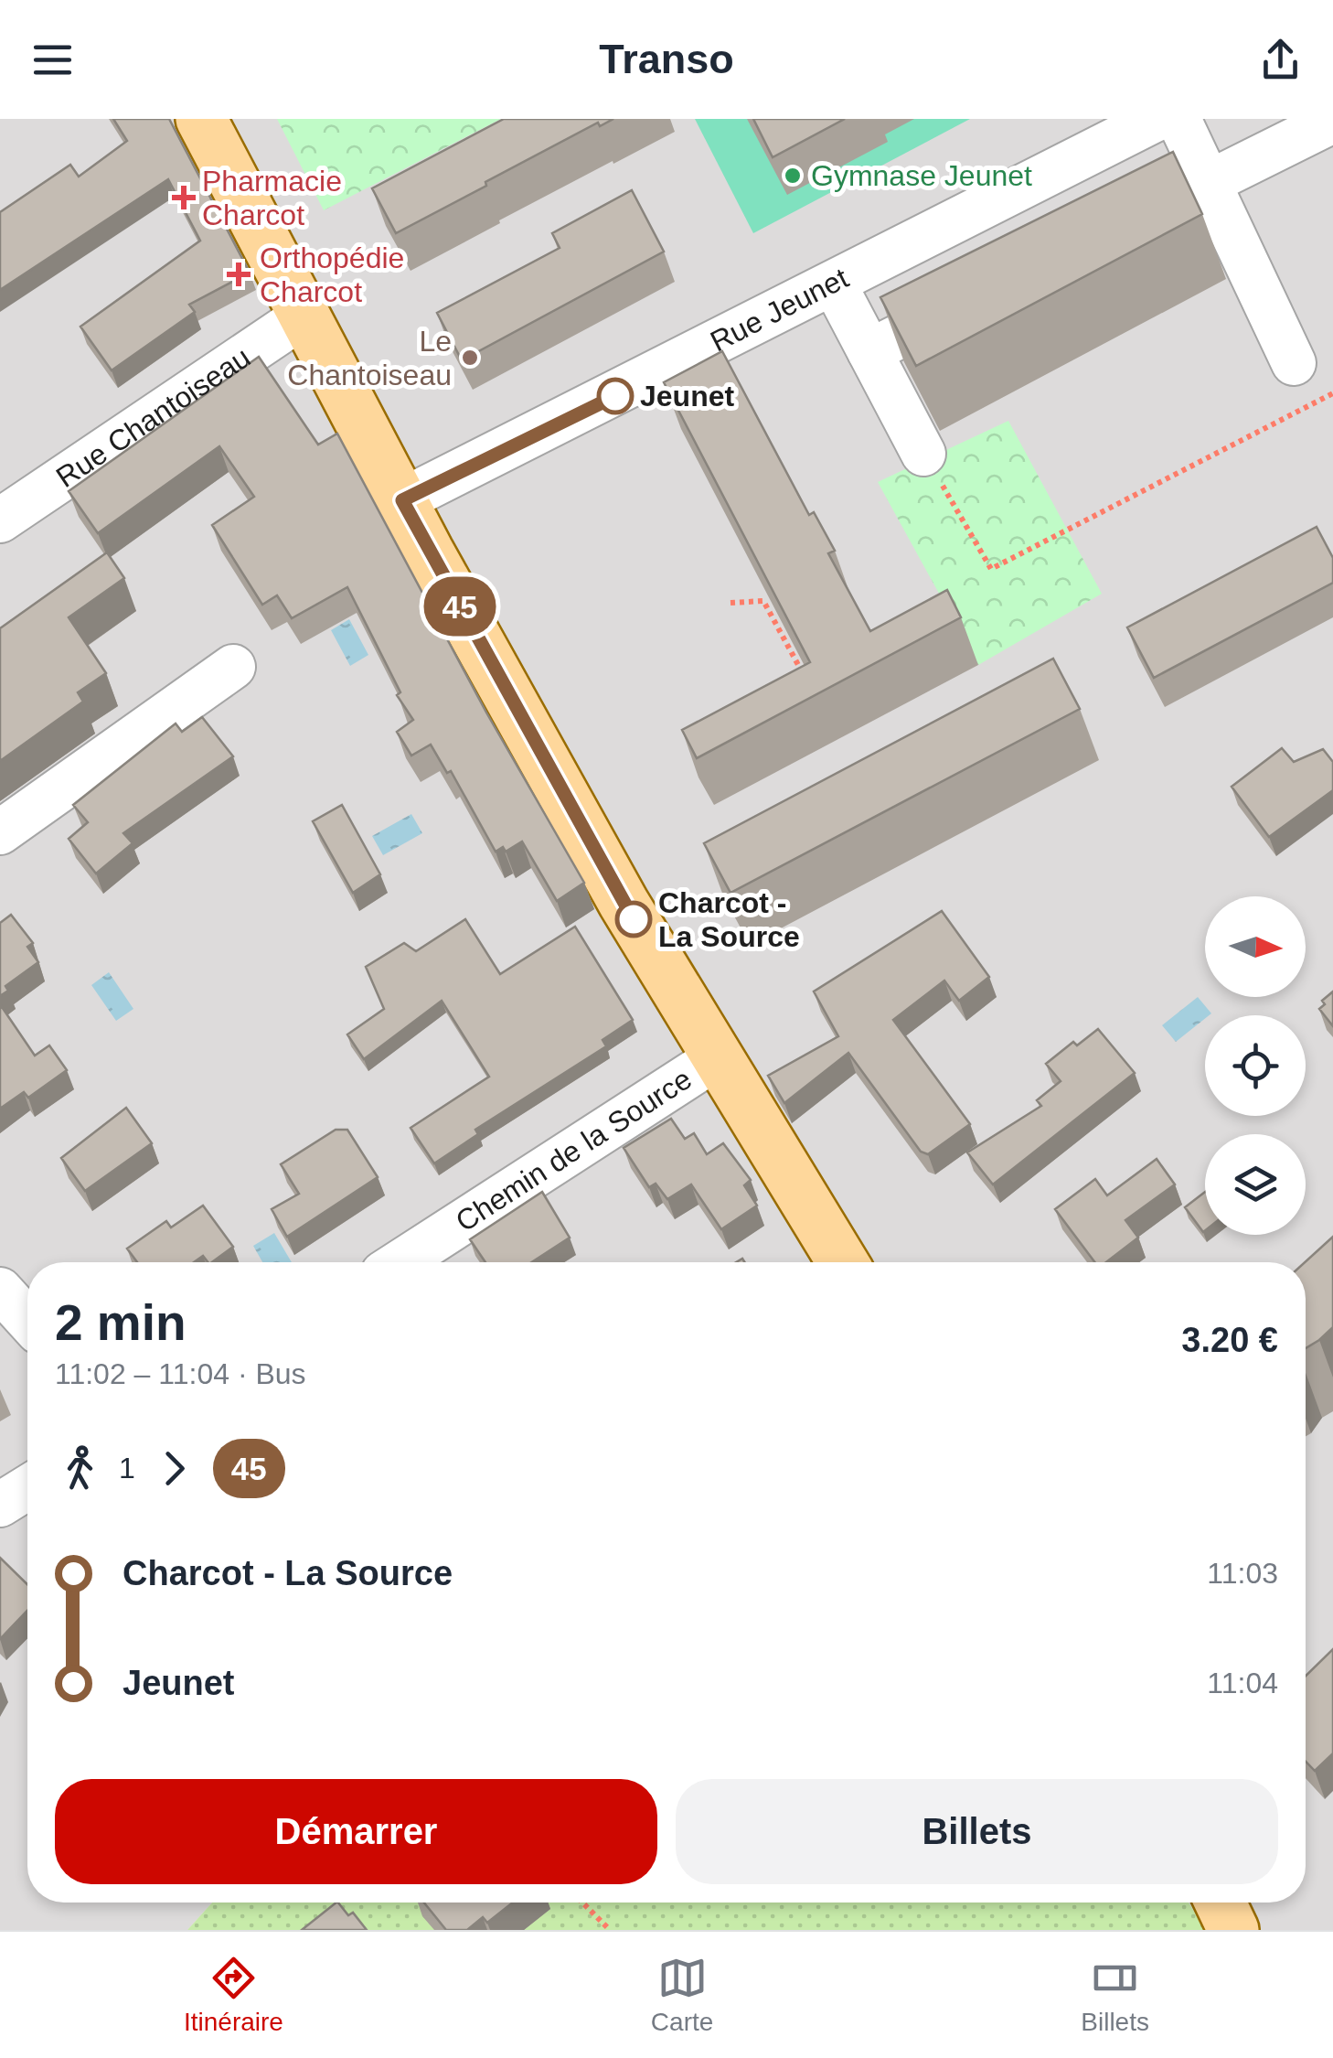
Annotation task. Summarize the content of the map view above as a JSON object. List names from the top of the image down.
{
  "streets": {
    "street": ["Rue Jeunet", "Rue Chantoiseau", "Chemin de la Source"]
  },
  "places": {
    "other": [
      "Gymnase Jeunet",
      "Le Chantoiseau",
      "Jeunet",
      "Charcot - La Source"
    ],
    "health": ["Pharmacie Charcot", "Orthopédie Charcot"]
  },
  "lines": ["bus line 45"],
  "north": "right",
  "page": {
    "header": "Transo",
    "on_map": "45",
    "heading": ["2 min", "11:02 – 11:04 · Bus", "3.20 €"],
    "legs": ["1", "45"],
    "list": [
      {
        "name": "Charcot - La Source",
        "value": "11:03"
      },
      {
        "name": "Jeunet",
        "value": "11:04"
      }
    ],
    "buttons": ["Démarrer", "Billets"],
    "tabs": ["Itinéraire", "Carte", "Billets"]
  }
}
